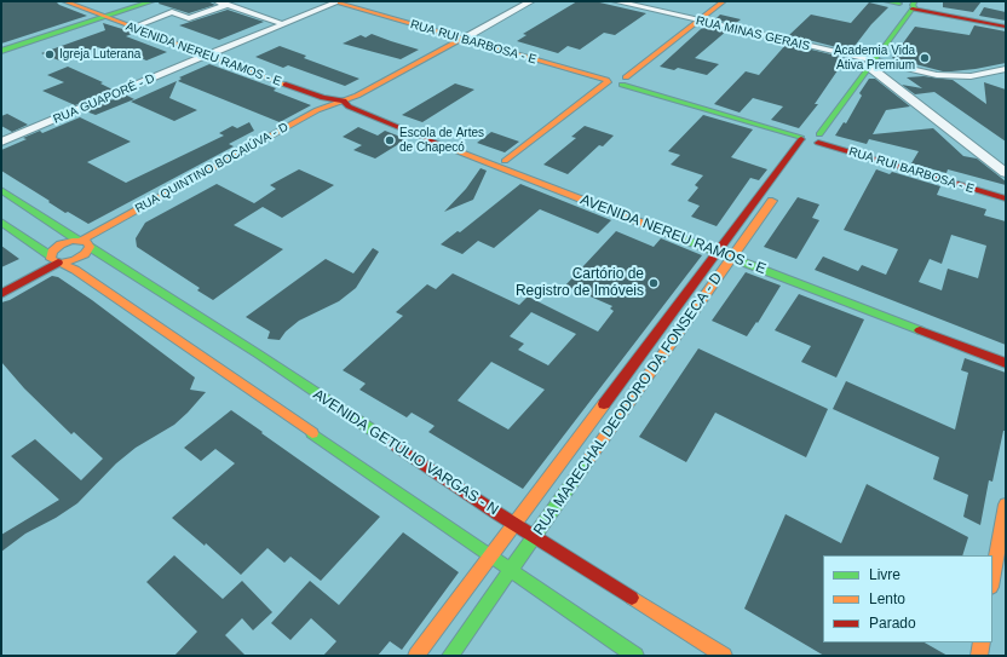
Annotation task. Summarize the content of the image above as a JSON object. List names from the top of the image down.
{
  "streets": {
    "street": [
      "RUA MINAS GERAIS",
      "RUA RUI BARBOSA - E",
      "AVENIDA NEREU RAMOS - E",
      "RUA GUAPORÉ - D",
      "RUA QUINTINO BOCAIÚVA - D",
      "RUA MARECHAL DEODORO DA FONSECA - D",
      "AVENIDA GETÚLIO VARGAS - N"
    ]
  },
  "crossings": [
    ["RUA MINAS GERAIS", "RUA MARECHAL DEODORO DA FONSECA - D"],
    ["RUA RUI BARBOSA - E", "RUA GUAPORÉ - D"],
    ["RUA RUI BARBOSA - E", "RUA QUINTINO BOCAIÚVA - D"],
    ["RUA RUI BARBOSA - E", "RUA MARECHAL DEODORO DA FONSECA - D"],
    ["AVENIDA NEREU RAMOS - E", "RUA GUAPORÉ - D"],
    ["AVENIDA NEREU RAMOS - E", "RUA QUINTINO BOCAIÚVA - D"],
    ["AVENIDA NEREU RAMOS - E", "RUA MARECHAL DEODORO DA FONSECA - D"],
    ["RUA QUINTINO BOCAIÚVA - D", "AVENIDA GETÚLIO VARGAS - N"],
    ["RUA MARECHAL DEODORO DA FONSECA - D", "AVENIDA GETÚLIO VARGAS - N"]
  ],
  "places": [
    "Igreja Luterana",
    "Academia Vida Ativa Premium",
    "Escola de Artes de Chapecó",
    "Cartório de Registro de Imóveis"
  ],
  "legend": ["Livre", "Lento", "Parado"]
}
